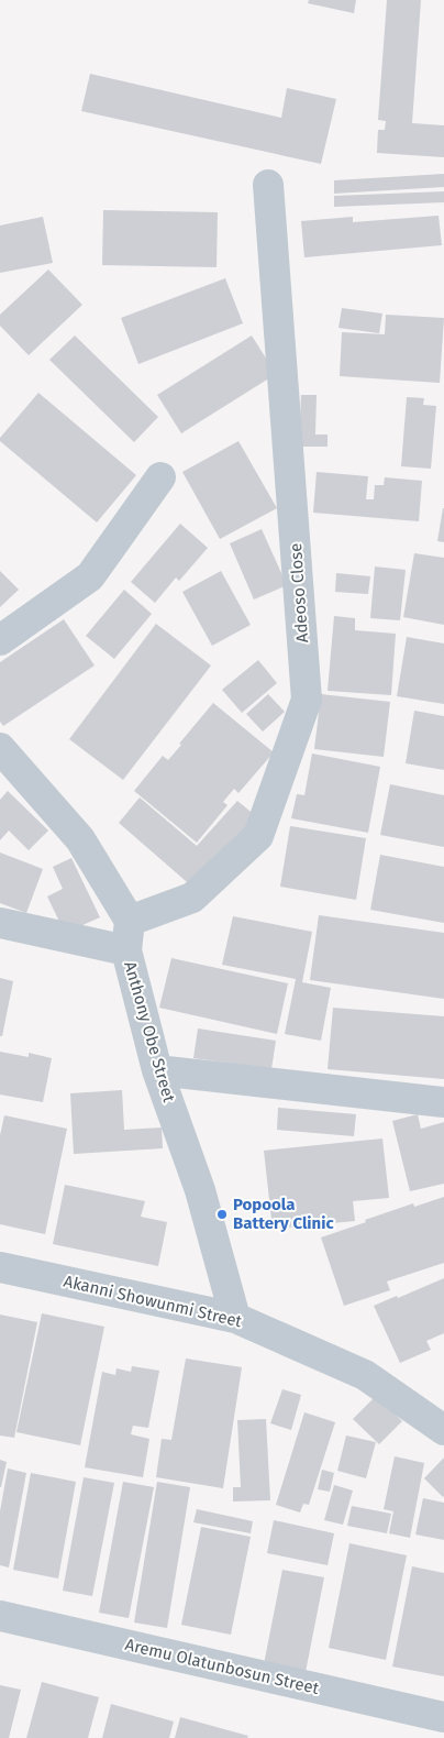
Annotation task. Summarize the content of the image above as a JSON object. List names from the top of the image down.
{
  "streets": {
    "street": [
      "Adeoso Close",
      "Anthony Obe Street",
      "Akanni Showunmi Street",
      "Aremu Olatunbosun Street"
    ]
  },
  "crossings": [
    ["Adeoso Close", "Anthony Obe Street"],
    ["Anthony Obe Street", "Akanni Showunmi Street"]
  ],
  "places": ["Popoola Battery Clinic"]
}
